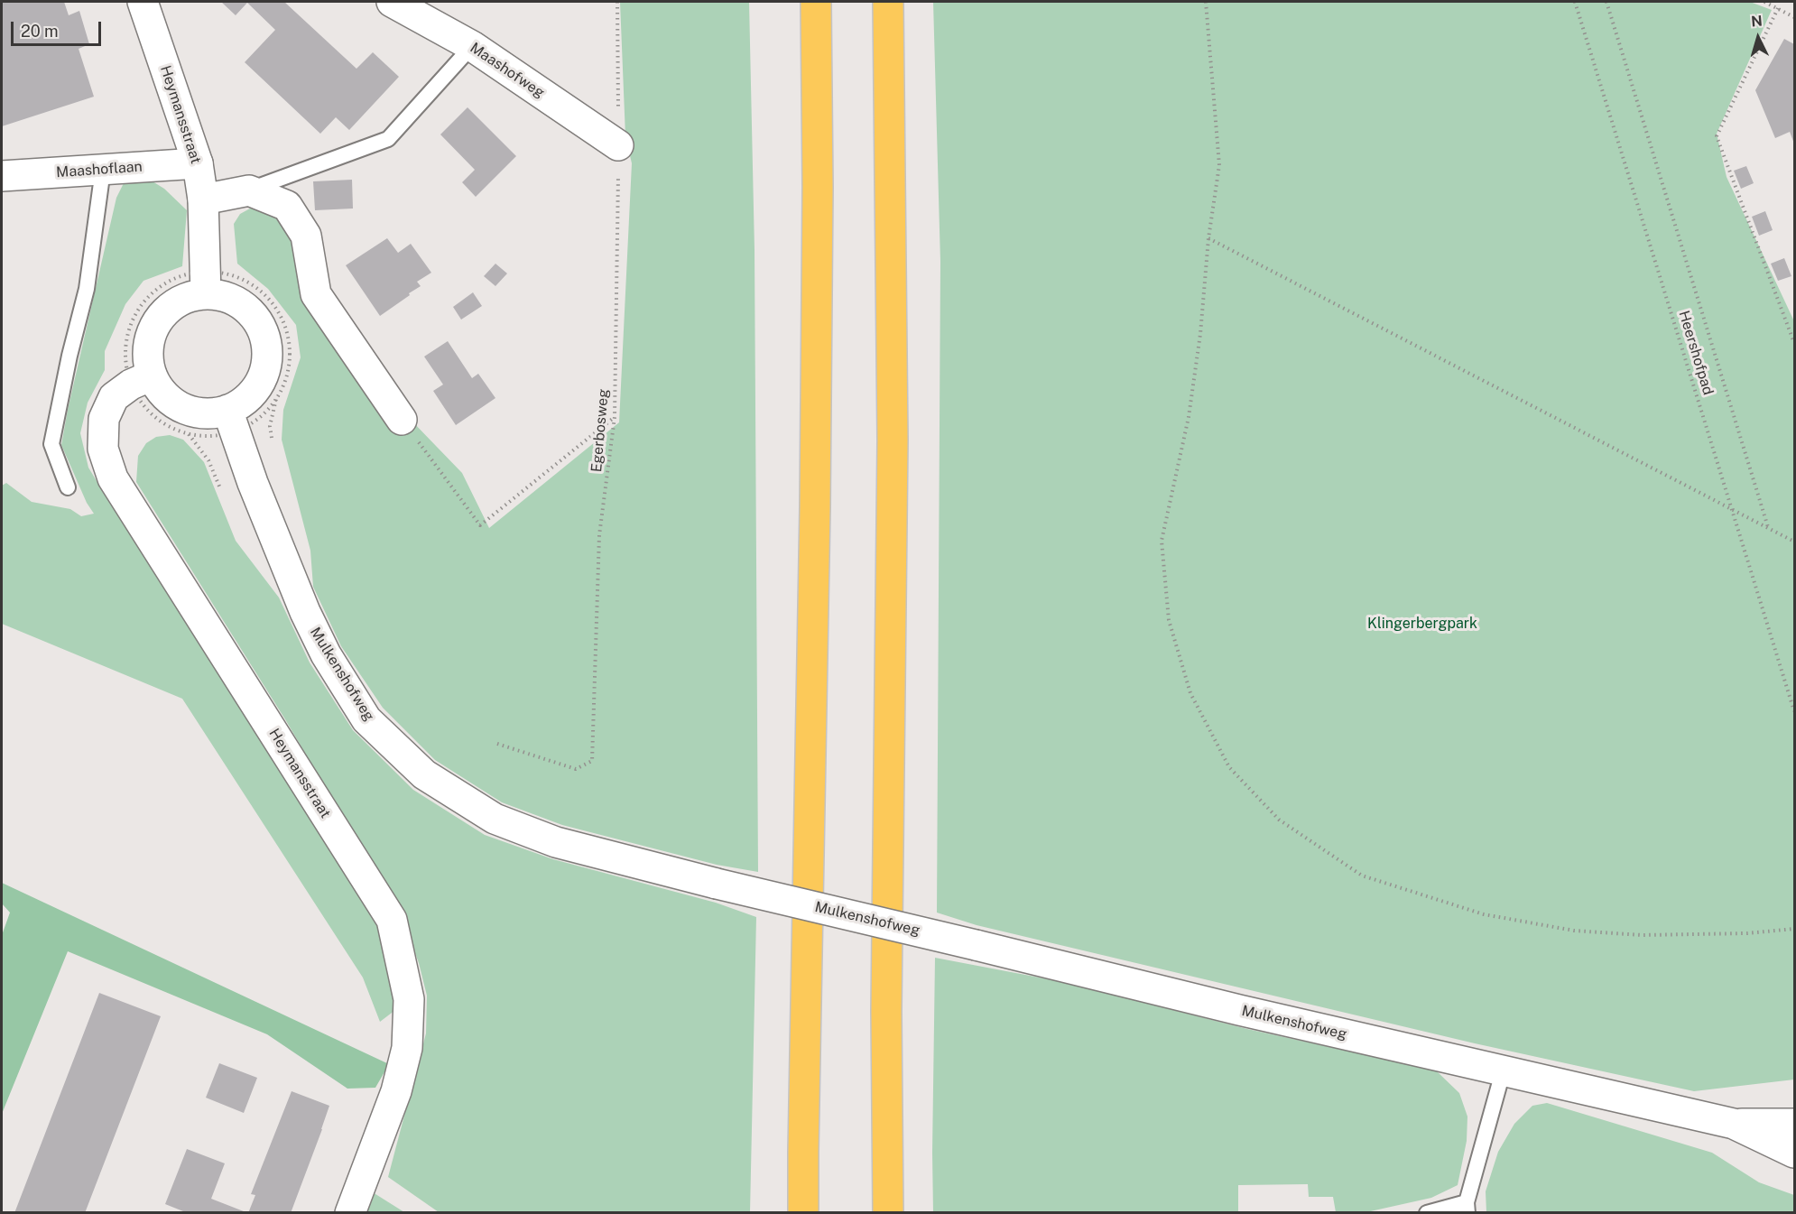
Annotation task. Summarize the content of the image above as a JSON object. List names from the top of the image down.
{
  "streets": {
    "street": [
      "Maashofweg",
      "Heymansstraat",
      "Maashoflaan",
      "Mulkenshofweg"
    ],
    "path": ["Heershofpad", "Egerbosweg"]
  },
  "crossings": [
    ["Maashofweg", "Egerbosweg"],
    ["Heymansstraat", "Maashoflaan"],
    ["Heymansstraat", "Mulkenshofweg"]
  ],
  "parks": ["Klingerbergpark"],
  "scale_bar": "20 m",
  "north": "top"
}
